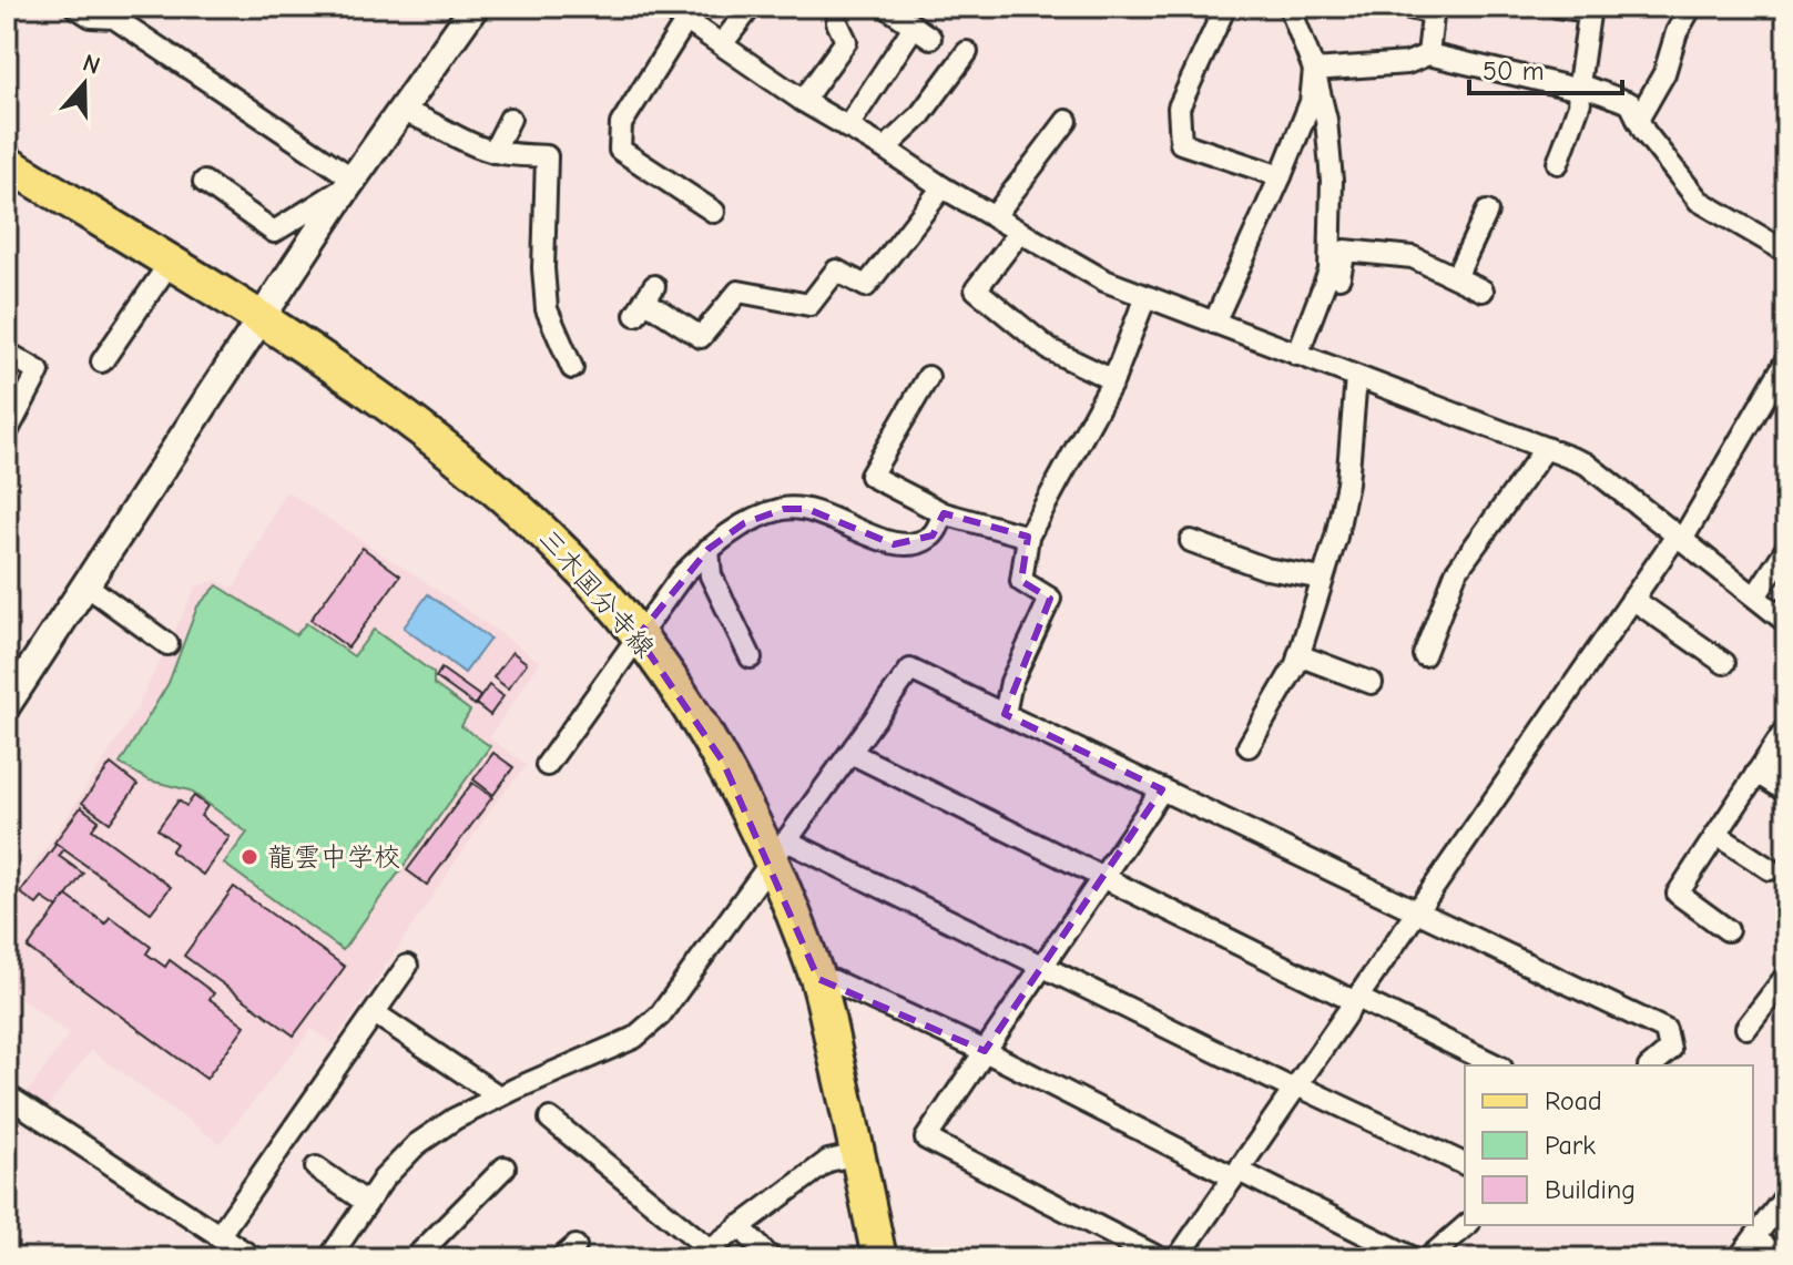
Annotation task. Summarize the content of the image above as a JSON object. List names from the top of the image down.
{
  "streets": {
    "main road": ["三木国分寺線"]
  },
  "places": ["龍雲中学校"],
  "legend": ["Road", "Park", "Building"],
  "scale_bar": "50 m",
  "north": "top"
}
